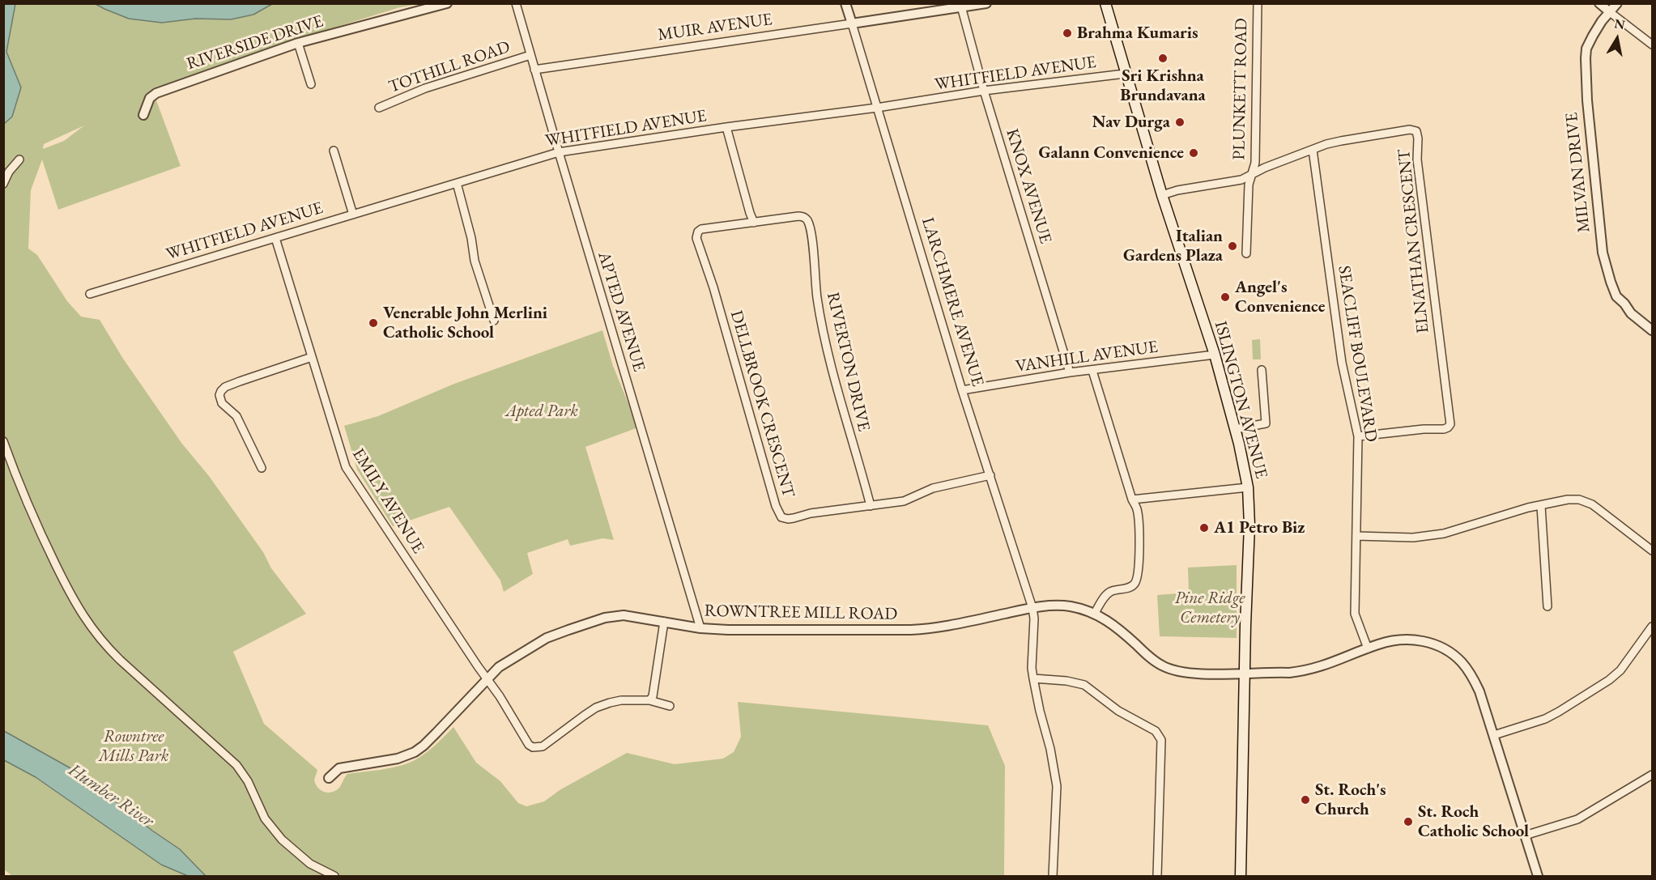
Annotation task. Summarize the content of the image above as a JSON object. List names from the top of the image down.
{
  "streets": {
    "main road": ["ISLINGTON AVENUE"],
    "street": [
      "MUIR AVENUE",
      "RIVERSIDE DRIVE",
      "TOTHILL ROAD",
      "WHITFIELD AVENUE",
      "PLUNKETT ROAD",
      "MILVAN DRIVE",
      "KNOX AVENUE",
      "ELNATHAN CRESCENT",
      "LARCHMERE AVENUE",
      "APTED AVENUE",
      "SEACLIFF BOULEVARD",
      "VANHILL AVENUE",
      "RIVERTON DRIVE",
      "DELLBROOK CRESCENT",
      "EMILY AVENUE",
      "ROWNTREE MILL ROAD"
    ]
  },
  "crossings": [
    ["MUIR AVENUE", "KNOX AVENUE"],
    ["MUIR AVENUE", "LARCHMERE AVENUE"],
    ["MUIR AVENUE", "APTED AVENUE"],
    ["TOTHILL ROAD", "APTED AVENUE"],
    ["WHITFIELD AVENUE", "KNOX AVENUE"],
    ["WHITFIELD AVENUE", "LARCHMERE AVENUE"],
    ["WHITFIELD AVENUE", "APTED AVENUE"],
    ["WHITFIELD AVENUE", "ISLINGTON AVENUE"],
    ["WHITFIELD AVENUE", "EMILY AVENUE"],
    ["PLUNKETT ROAD", "ELNATHAN CRESCENT"],
    ["KNOX AVENUE", "VANHILL AVENUE"],
    ["ELNATHAN CRESCENT", "SEACLIFF BOULEVARD"],
    ["ELNATHAN CRESCENT", "ISLINGTON AVENUE"],
    ["LARCHMERE AVENUE", "VANHILL AVENUE"],
    ["LARCHMERE AVENUE", "DELLBROOK CRESCENT"],
    ["LARCHMERE AVENUE", "ROWNTREE MILL ROAD"],
    ["APTED AVENUE", "ROWNTREE MILL ROAD"],
    ["SEACLIFF BOULEVARD", "ROWNTREE MILL ROAD"],
    ["VANHILL AVENUE", "ISLINGTON AVENUE"],
    ["RIVERTON DRIVE", "DELLBROOK CRESCENT"],
    ["ISLINGTON AVENUE", "ROWNTREE MILL ROAD"],
    ["EMILY AVENUE", "ROWNTREE MILL ROAD"]
  ],
  "water": ["Humber River"],
  "parks": ["Apted Park", "Pine Ridge Cemetery", "Rowntree Mills Park"],
  "places": [
    "Brahma Kumaris",
    "Sri Krishna Brundavana",
    "Nav Durga",
    "Galann Convenience",
    "Italian Gardens Plaza",
    "Angel's Convenience",
    "Venerable John Merlini Catholic School",
    "A1 Petro Biz",
    "St. Roch's Church",
    "St. Roch Catholic School"
  ],
  "north": "top"
}
